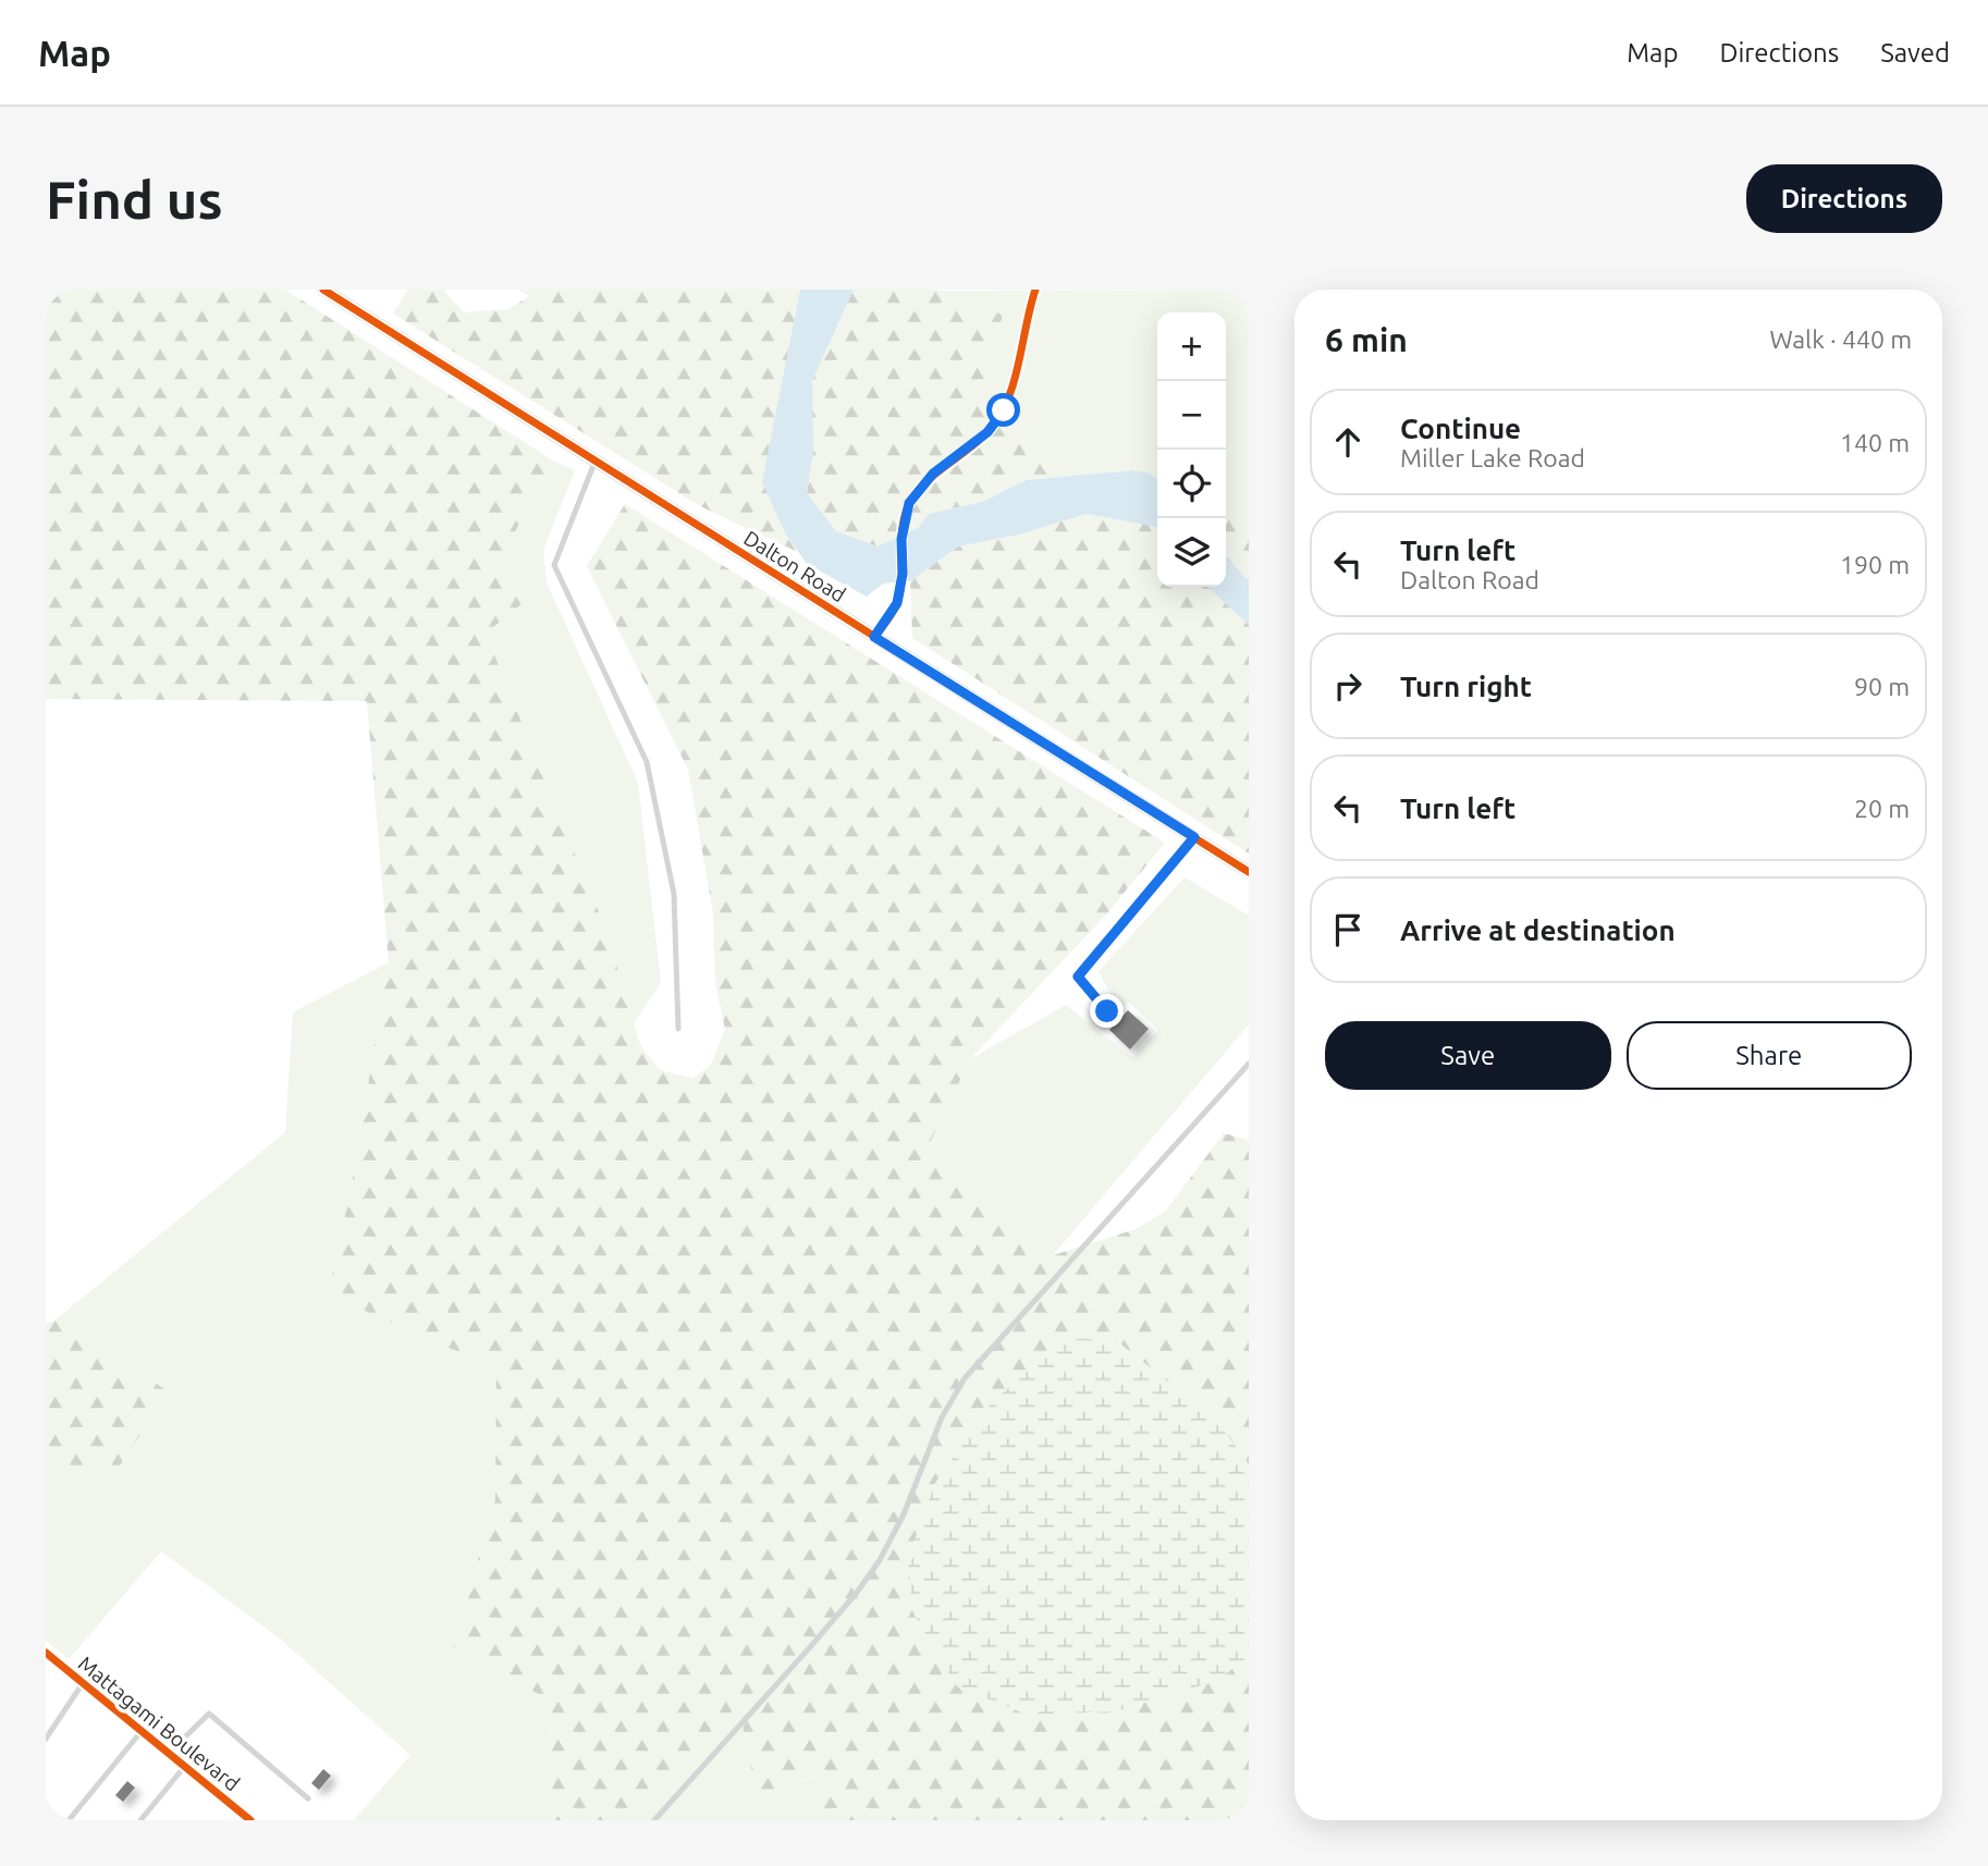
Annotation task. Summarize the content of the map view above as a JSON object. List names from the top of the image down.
{
  "streets": {
    "street": ["Dalton Road", "Mattagami Boulevard"]
  },
  "page": {
    "header": "Map",
    "nav": ["Map", "Directions", "Saved"],
    "buttons": [
      "Directions",
      ["Save", "Share"]
    ],
    "title": "Find us",
    "heading": ["6 min", "Walk · 440 m"],
    "map_buttons": ["+", "−"],
    "list": [
      ["Continue", "Miller Lake Road", "140 m"],
      ["Turn left", "Dalton Road", "190 m"],
      ["Turn right", "90 m"],
      ["Turn left", "20 m"],
      "Arrive at destination"
    ]
  }
}
